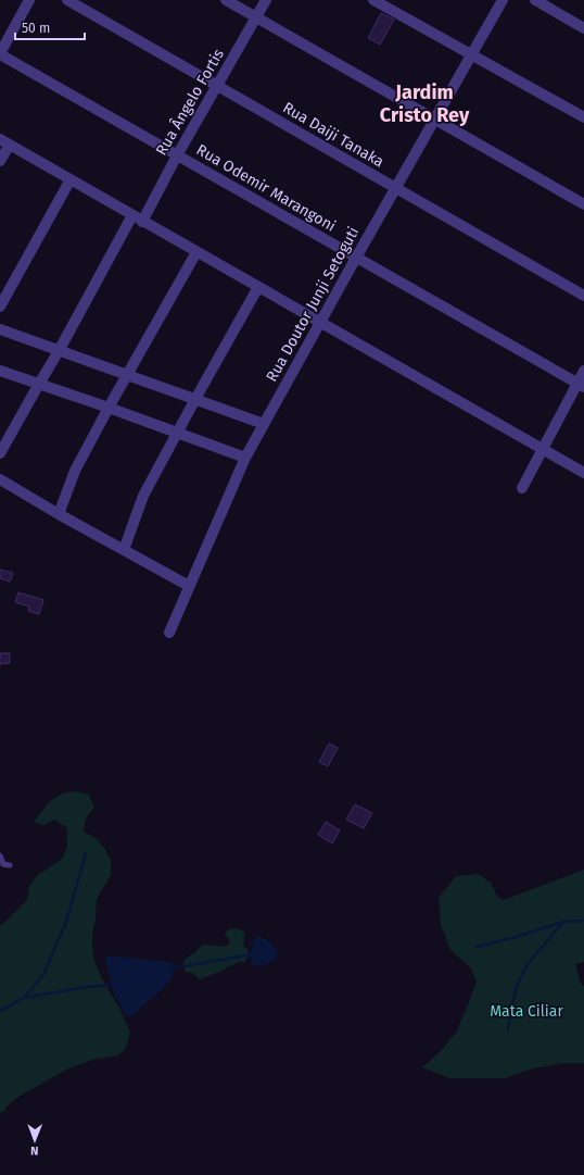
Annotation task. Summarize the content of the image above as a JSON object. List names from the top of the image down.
{
  "streets": {
    "street": [
      "Rua Ângelo Fortis",
      "Rua Daiji Tanaka",
      "Rua Odemir Marangoni",
      "Rua Doutor Junji Setoguti"
    ]
  },
  "crossings": [
    ["Rua Ângelo Fortis", "Rua Daiji Tanaka"],
    ["Rua Ângelo Fortis", "Rua Odemir Marangoni"],
    ["Rua Daiji Tanaka", "Rua Doutor Junji Setoguti"],
    ["Rua Odemir Marangoni", "Rua Doutor Junji Setoguti"]
  ],
  "districts": ["Jardim Cristo Rey"],
  "parks": ["Mata Ciliar"],
  "scale_bar": "50 m",
  "north": "bottom"
}
